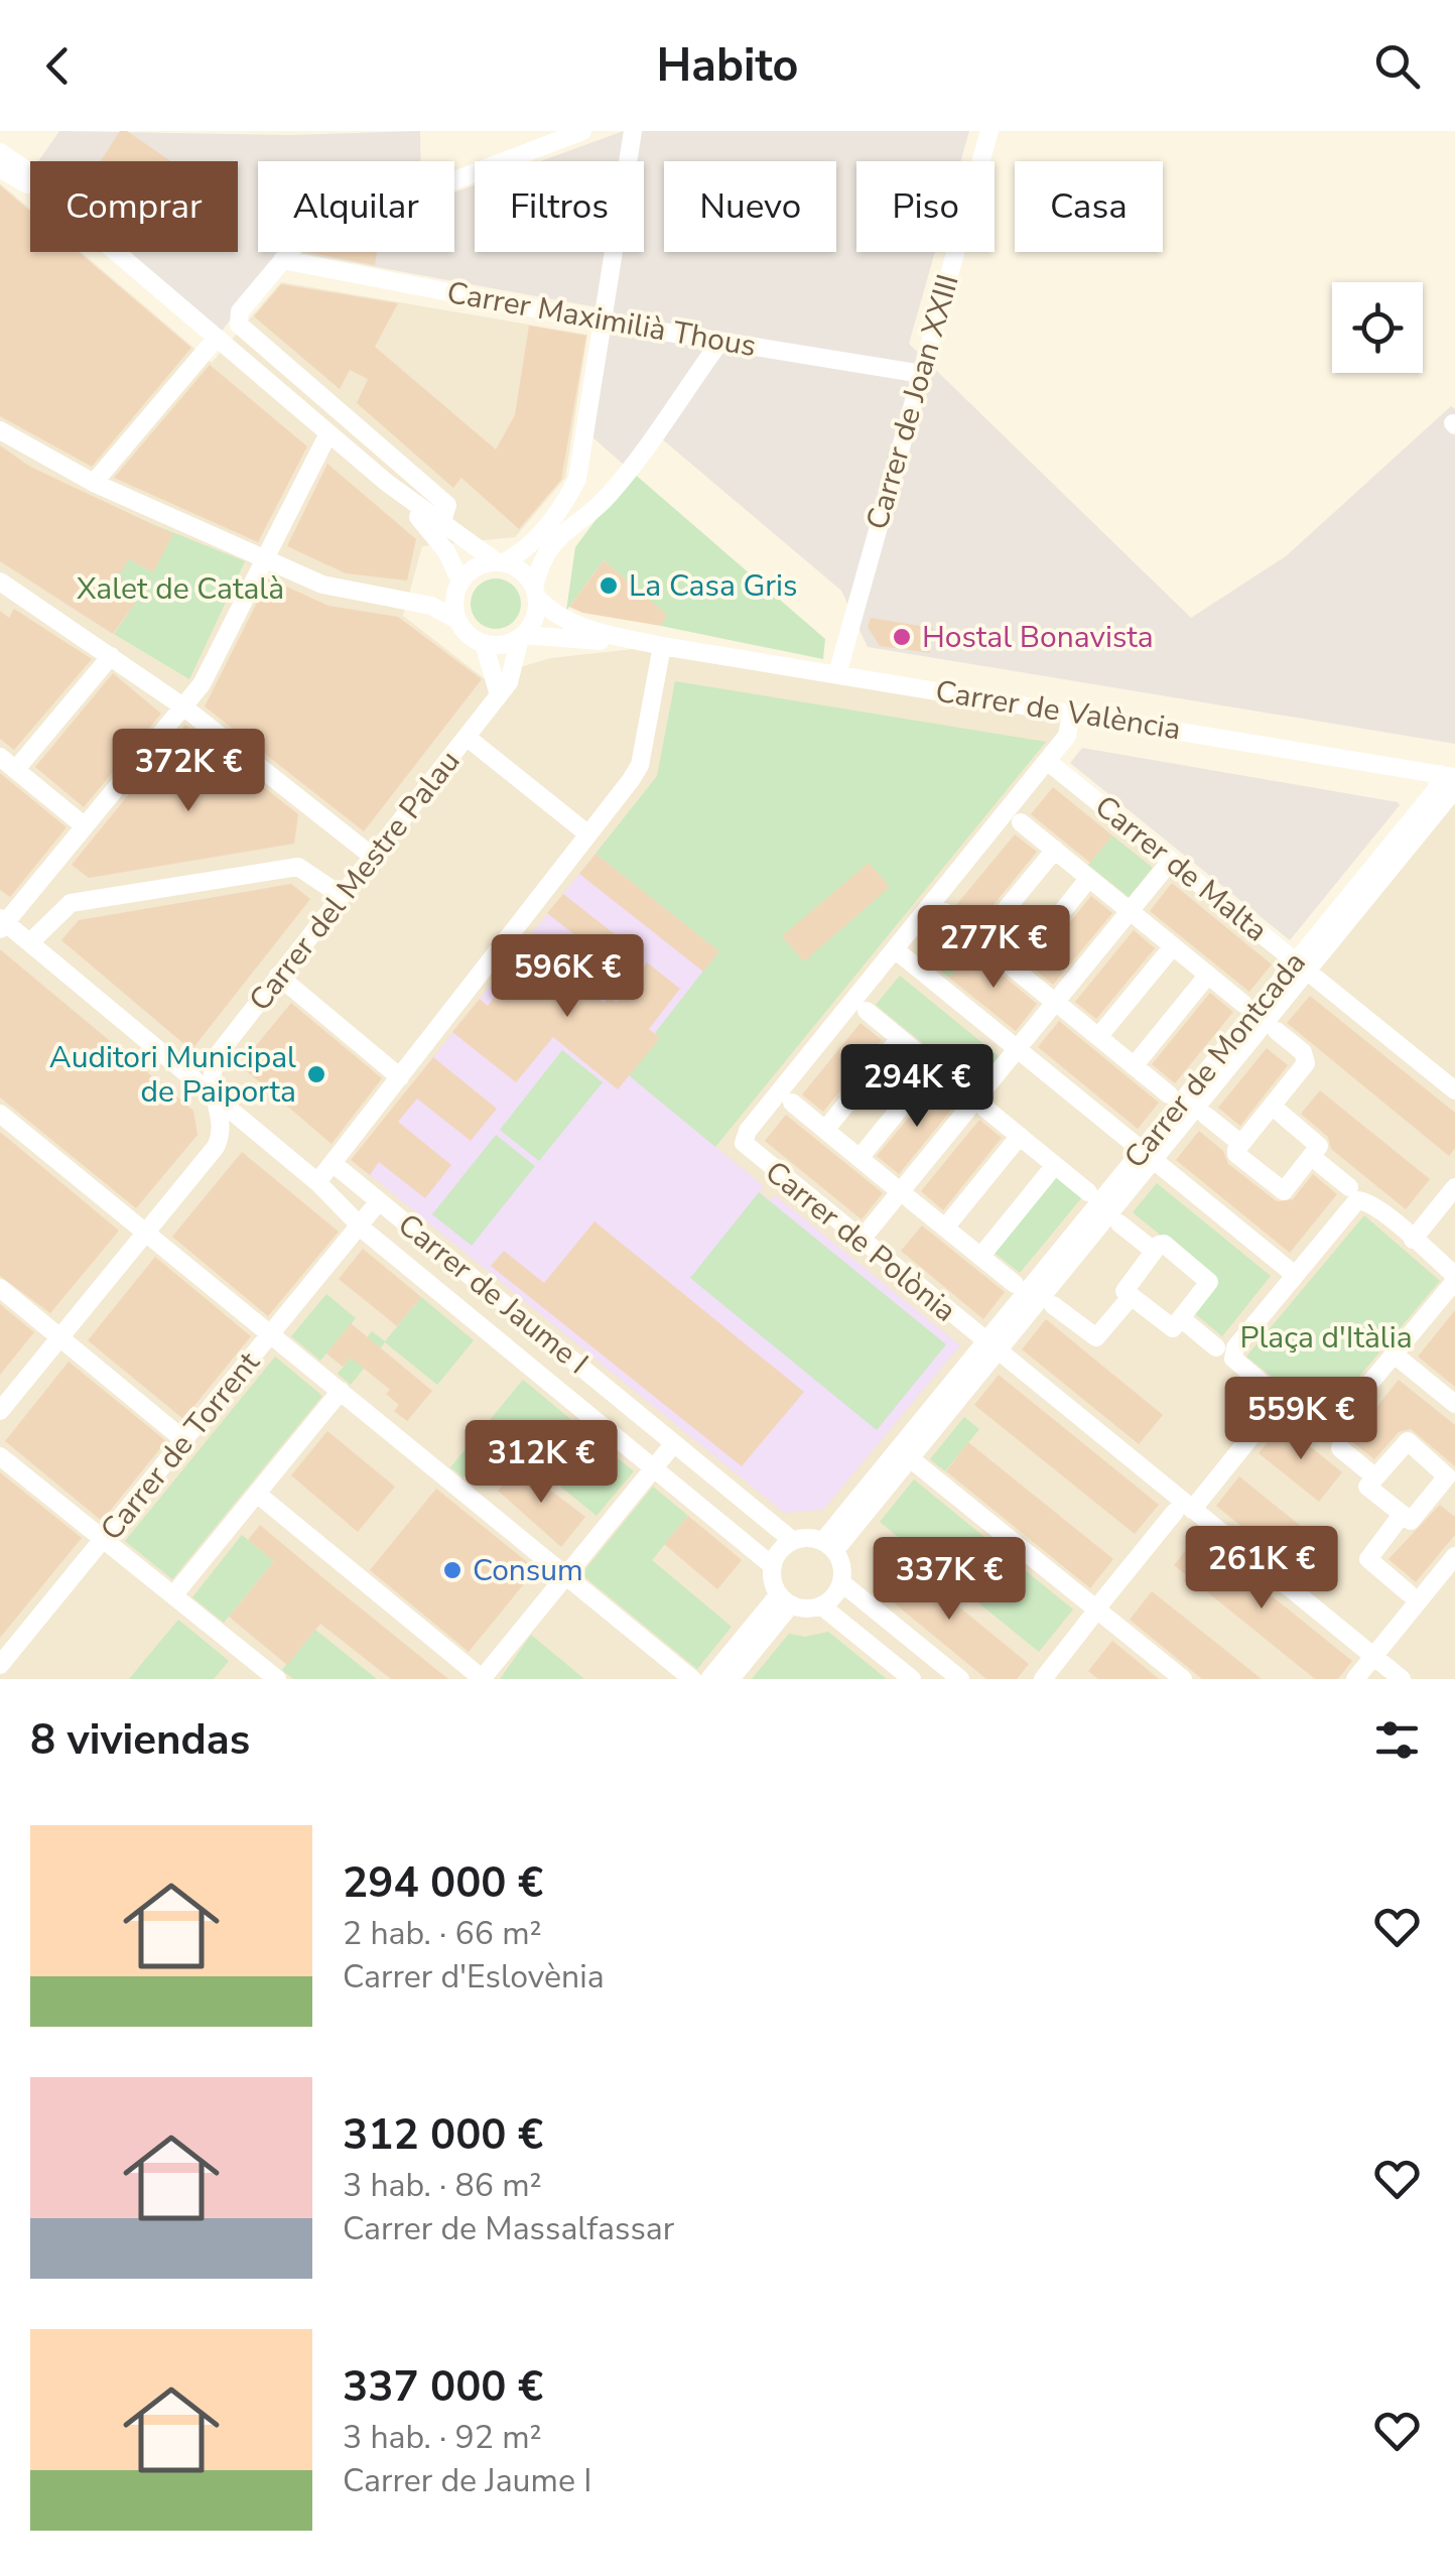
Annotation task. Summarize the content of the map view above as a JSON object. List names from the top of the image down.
{
  "streets": {
    "street": [
      "Carrer Maximilià Thous",
      "Carrer de Joan XXIII",
      "Carrer de València",
      "Carrer de Malta",
      "Carrer del Mestre Palau",
      "Carrer de Montcada",
      "Carrer de Polònia",
      "Carrer de Jaume I",
      "Carrer de Torrent"
    ]
  },
  "crossings": [
    ["Carrer Maximilià Thous", "Carrer de Joan XXIII"],
    ["Carrer de Joan XXIII", "Carrer de València"],
    ["Carrer de València", "Carrer del Mestre Palau"],
    ["Carrer de València", "Carrer de Montcada"],
    ["Carrer de Malta", "Carrer de Montcada"],
    ["Carrer del Mestre Palau", "Carrer de Jaume I"],
    ["Carrer de Montcada", "Carrer de Polònia"],
    ["Carrer de Jaume I", "Carrer de Torrent"]
  ],
  "parks": ["Xalet de Català", "Plaça d'Itàlia"],
  "places": [
    "La Casa Gris",
    "Hostal Bonavista",
    "Auditori Municipal de Paiporta",
    "Consum"
  ],
  "page": {
    "header": "Habito",
    "chip": [
      "Comprar",
      "Alquilar",
      "Filtros",
      "Nuevo",
      "Piso",
      "Casa"
    ],
    "price": [
      "372K €",
      "277K €",
      "596K €",
      "294K €",
      "559K €",
      "312K €",
      "261K €",
      "337K €"
    ],
    "heading": "8 viviendas",
    "list": [
      {
        "name": "294 000 €",
        "note": "2 hab. · 66 m² · Carrer d'Eslovènia"
      },
      {
        "name": "312 000 €",
        "note": "3 hab. · 86 m² · Carrer de Massalfassar"
      },
      {
        "name": "337 000 €",
        "note": "3 hab. · 92 m² · Carrer de Jaume I"
      }
    ]
  }
}
